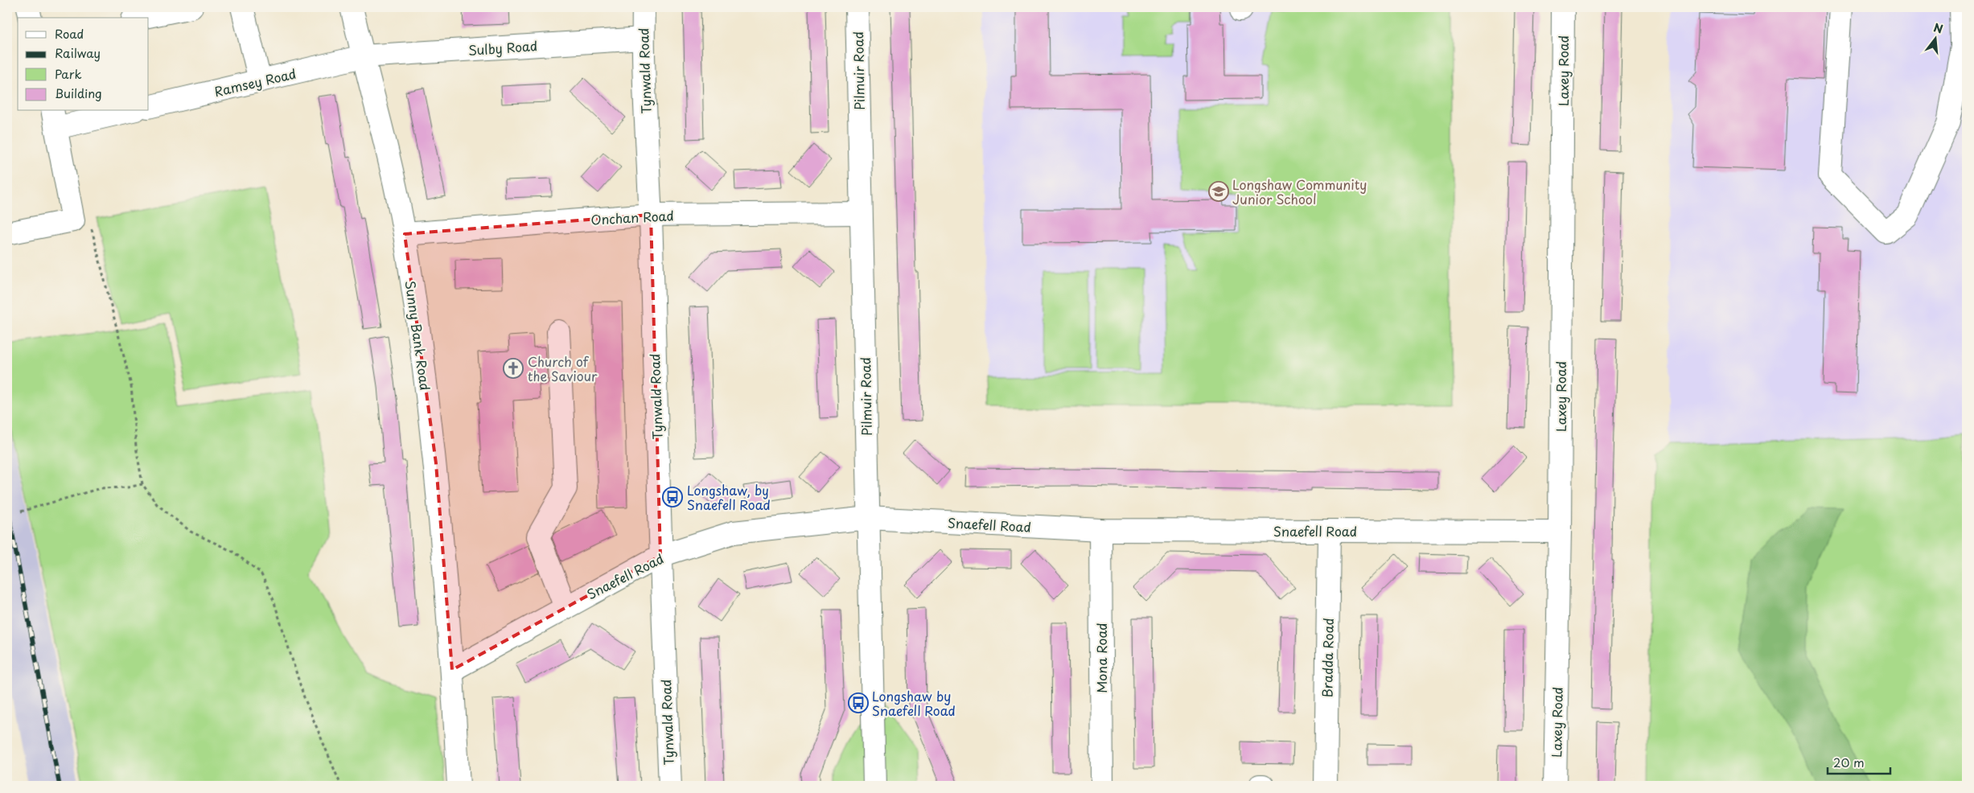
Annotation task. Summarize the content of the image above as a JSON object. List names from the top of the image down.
{
  "streets": {
    "street": [
      "Sulby Road",
      "Tynwald Road",
      "Pilmuir Road",
      "Laxey Road",
      "Ramsey Road",
      "Onchan Road",
      "Sunny Bank Road",
      "Snaefell Road",
      "Mona Road",
      "Bradda Road"
    ]
  },
  "crossings": [
    ["Sulby Road", "Tynwald Road"],
    ["Sulby Road", "Ramsey Road"],
    ["Sulby Road", "Sunny Bank Road"],
    ["Tynwald Road", "Onchan Road"],
    ["Tynwald Road", "Snaefell Road"],
    ["Pilmuir Road", "Onchan Road"],
    ["Pilmuir Road", "Snaefell Road"],
    ["Laxey Road", "Snaefell Road"],
    ["Ramsey Road", "Sunny Bank Road"],
    ["Onchan Road", "Sunny Bank Road"],
    ["Sunny Bank Road", "Snaefell Road"],
    ["Snaefell Road", "Mona Road"],
    ["Snaefell Road", "Bradda Road"]
  ],
  "places": {
    "school or university": ["Longshaw Community Junior School"],
    "church": ["Church of the Saviour"],
    "bus stop": ["Longshaw, by Snaefell Road", "Longshaw by Snaefell Road"]
  },
  "legend": [
    "Road",
    "Railway",
    "Park",
    "Building"
  ],
  "scale_bar": "20 m",
  "north": "top"
}
